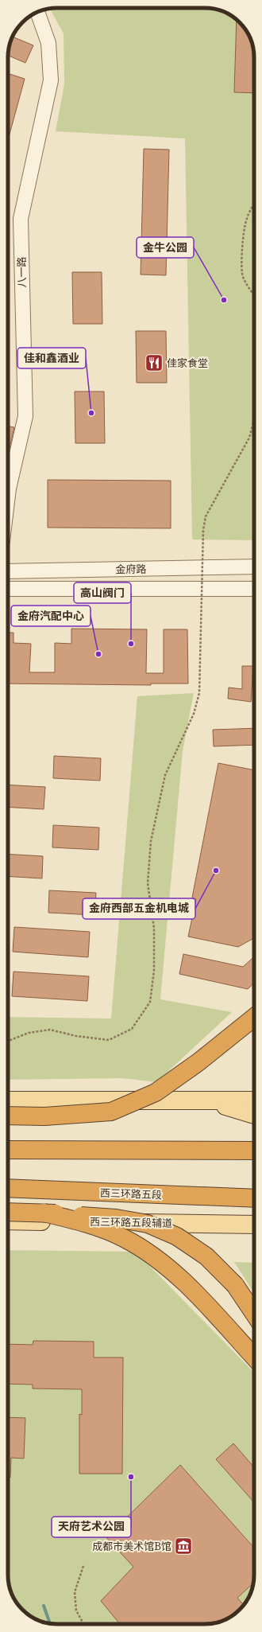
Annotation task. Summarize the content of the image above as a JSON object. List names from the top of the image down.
{
  "streets": {
    "highway": ["西三环路五段"],
    "main road": ["西三环路五段辅道"],
    "street": ["八一路", "金府路"]
  },
  "places": {
    "other": [
      "金牛公园",
      "佳和鑫酒业",
      "高山阀门",
      "金府汽配中心",
      "金府西部五金机电城",
      "天府艺术公园"
    ],
    "restaurant": ["佳家食堂"],
    "museum": ["成都市美术馆B馆"]
  }
}
